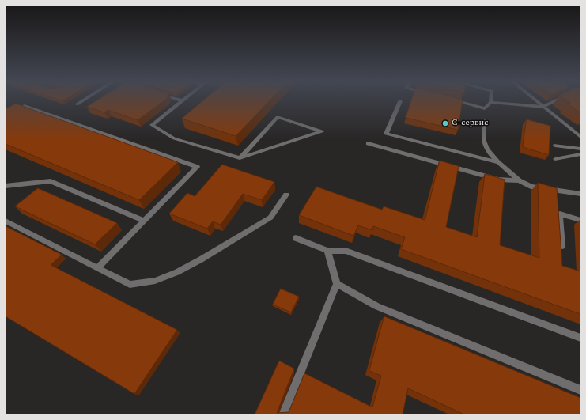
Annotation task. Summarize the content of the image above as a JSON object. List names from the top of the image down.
{
  "places": ["С-сервис"]
}
